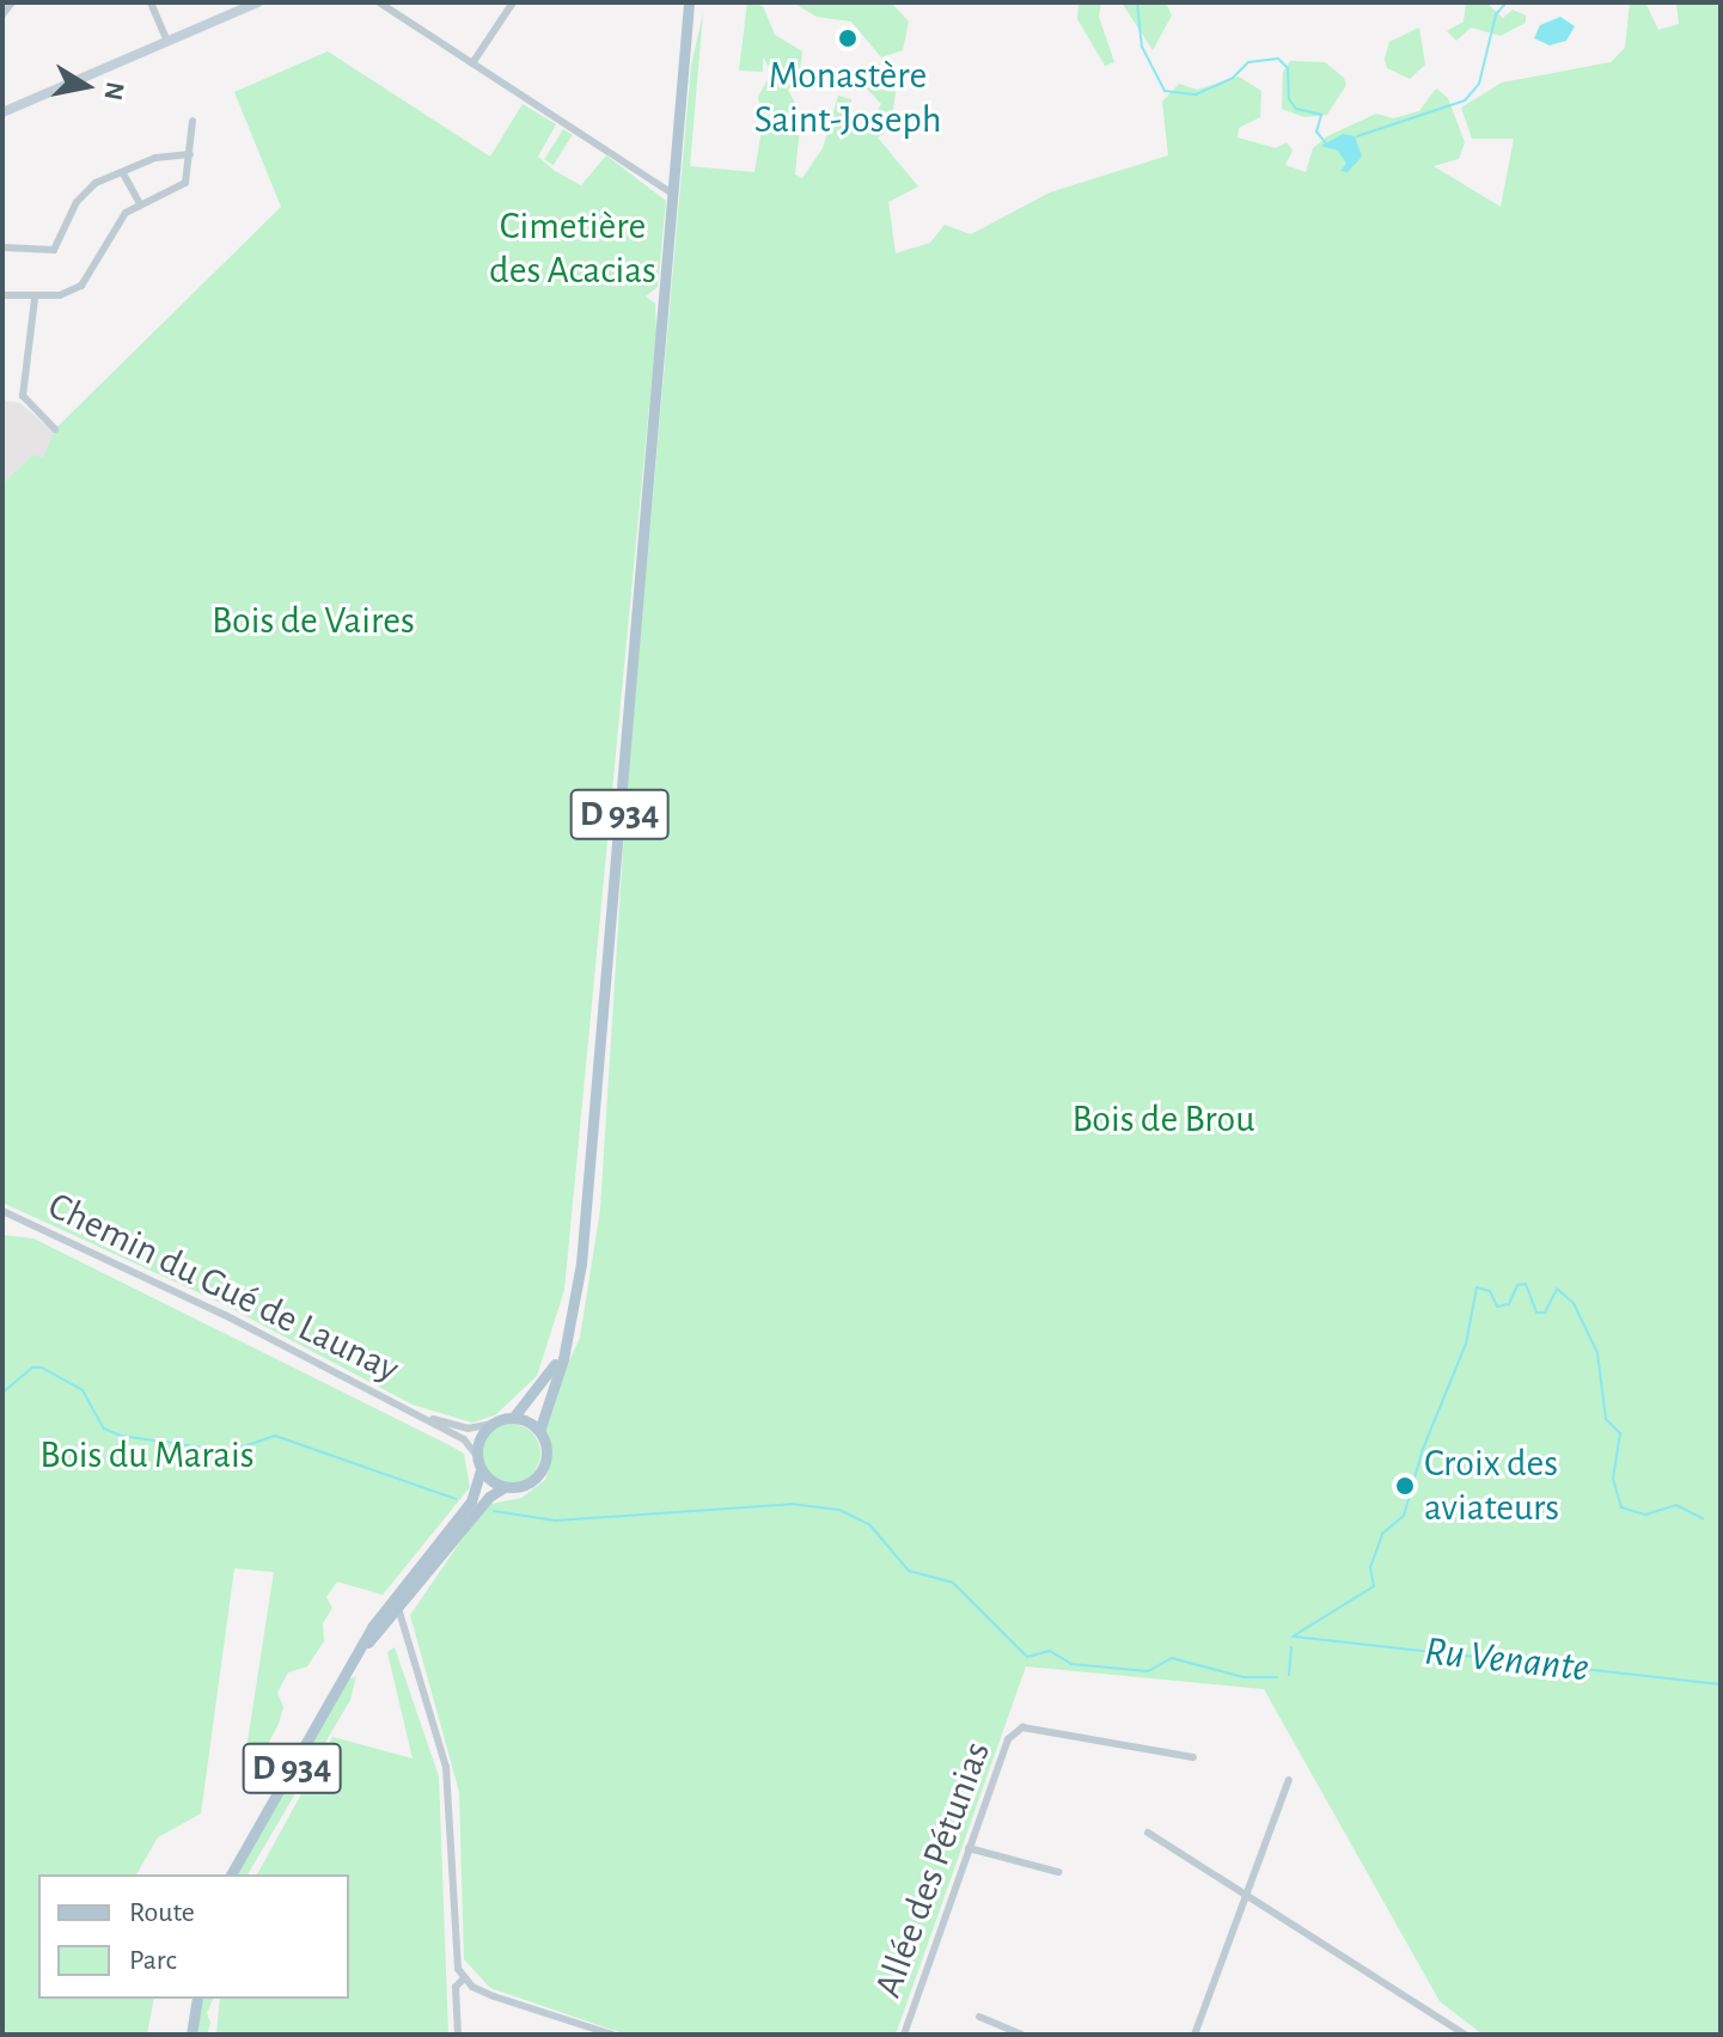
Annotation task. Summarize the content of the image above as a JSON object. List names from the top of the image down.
{
  "streets": {
    "main road": ["D 934"],
    "street": ["Chemin du Gué de Launay", "Allée des Pétunias"]
  },
  "crossings": [
    ["D 934", "Chemin du Gué de Launay"]
  ],
  "water": ["Ru Venante"],
  "parks": [
    "Cimetière des Acacias",
    "Bois de Vaires",
    "Bois de Brou",
    "Bois du Marais"
  ],
  "places": ["Monastère Saint-Joseph", "Croix des aviateurs"],
  "legend": ["Route", "Parc"],
  "north": "right"
}
